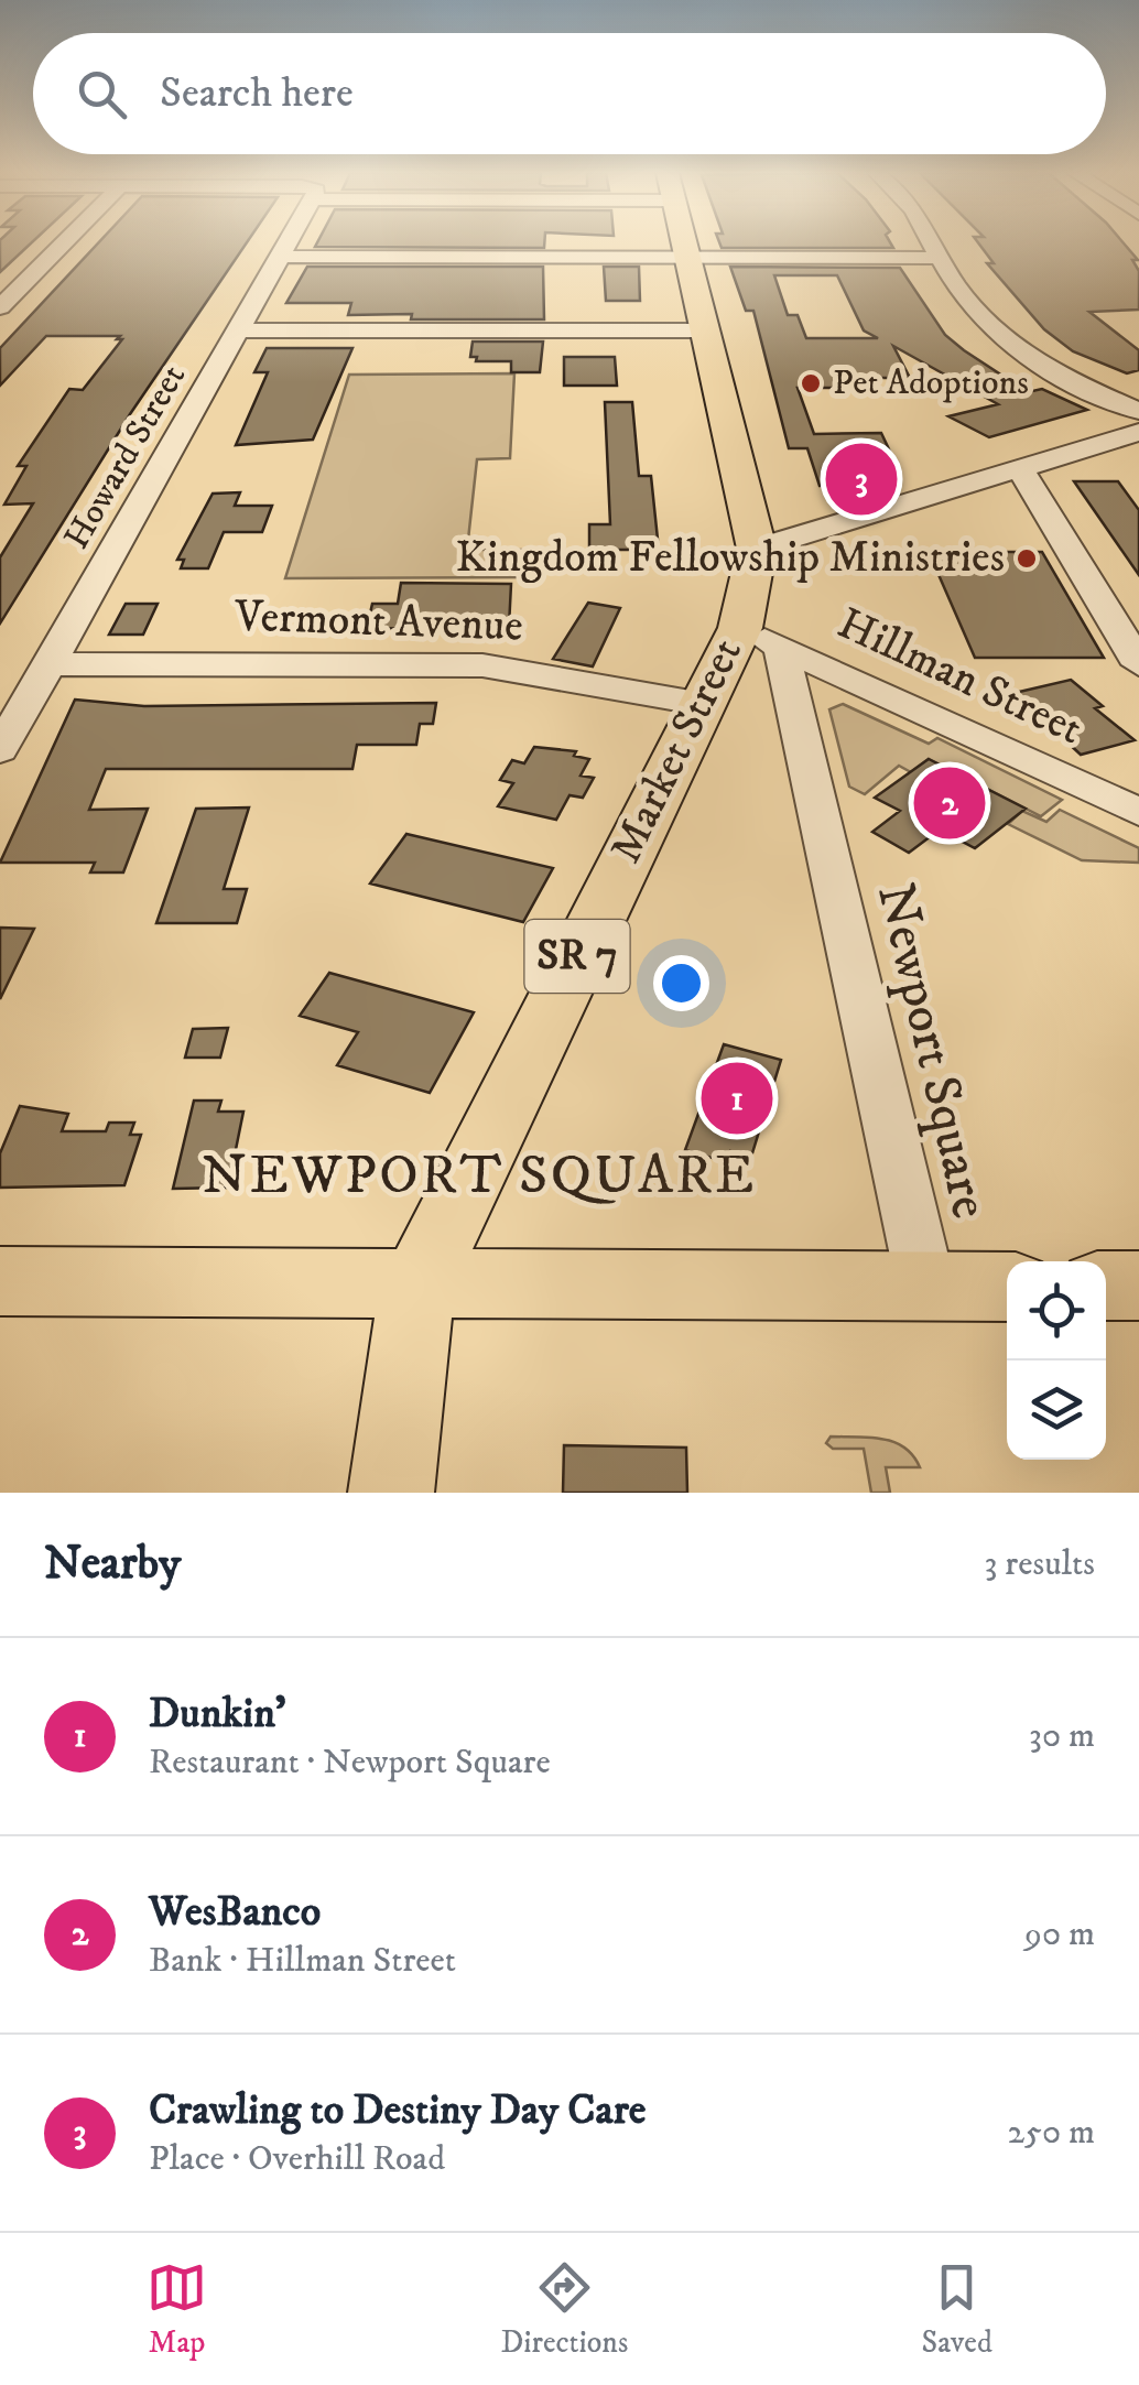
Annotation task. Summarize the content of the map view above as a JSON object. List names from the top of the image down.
{
  "streets": {
    "main road": ["Market Street", "SR 7"],
    "street": [
      "Howard Street",
      "Vermont Avenue",
      "Hillman Street",
      "Newport Square"
    ]
  },
  "crossings": [
    ["Howard Street", "Vermont Avenue"],
    ["Vermont Avenue", "Market Street"],
    ["Hillman Street", "Market Street"],
    ["Hillman Street", "Newport Square"],
    ["Market Street", "Newport Square"]
  ],
  "districts": ["NEWPORT SQUARE"],
  "places": ["Pet Adoptions", "Kingdom Fellowship Ministries"],
  "page": {
    "search": "Search here",
    "pins": ["3", "2", "1"],
    "heading": ["Nearby", "3 results"],
    "list": [
      {
        "mark": "1",
        "name": "Dunkin'",
        "note": "Restaurant · Newport Square",
        "value": "30 m"
      },
      {
        "mark": "2",
        "name": "WesBanco",
        "note": "Bank · Hillman Street",
        "value": "90 m"
      },
      {
        "mark": "3",
        "name": "Crawling to Destiny Day Care",
        "note": "Place · Overhill Road",
        "value": "250 m"
      }
    ],
    "nav": ["Map", "Directions", "Saved"]
  }
}
